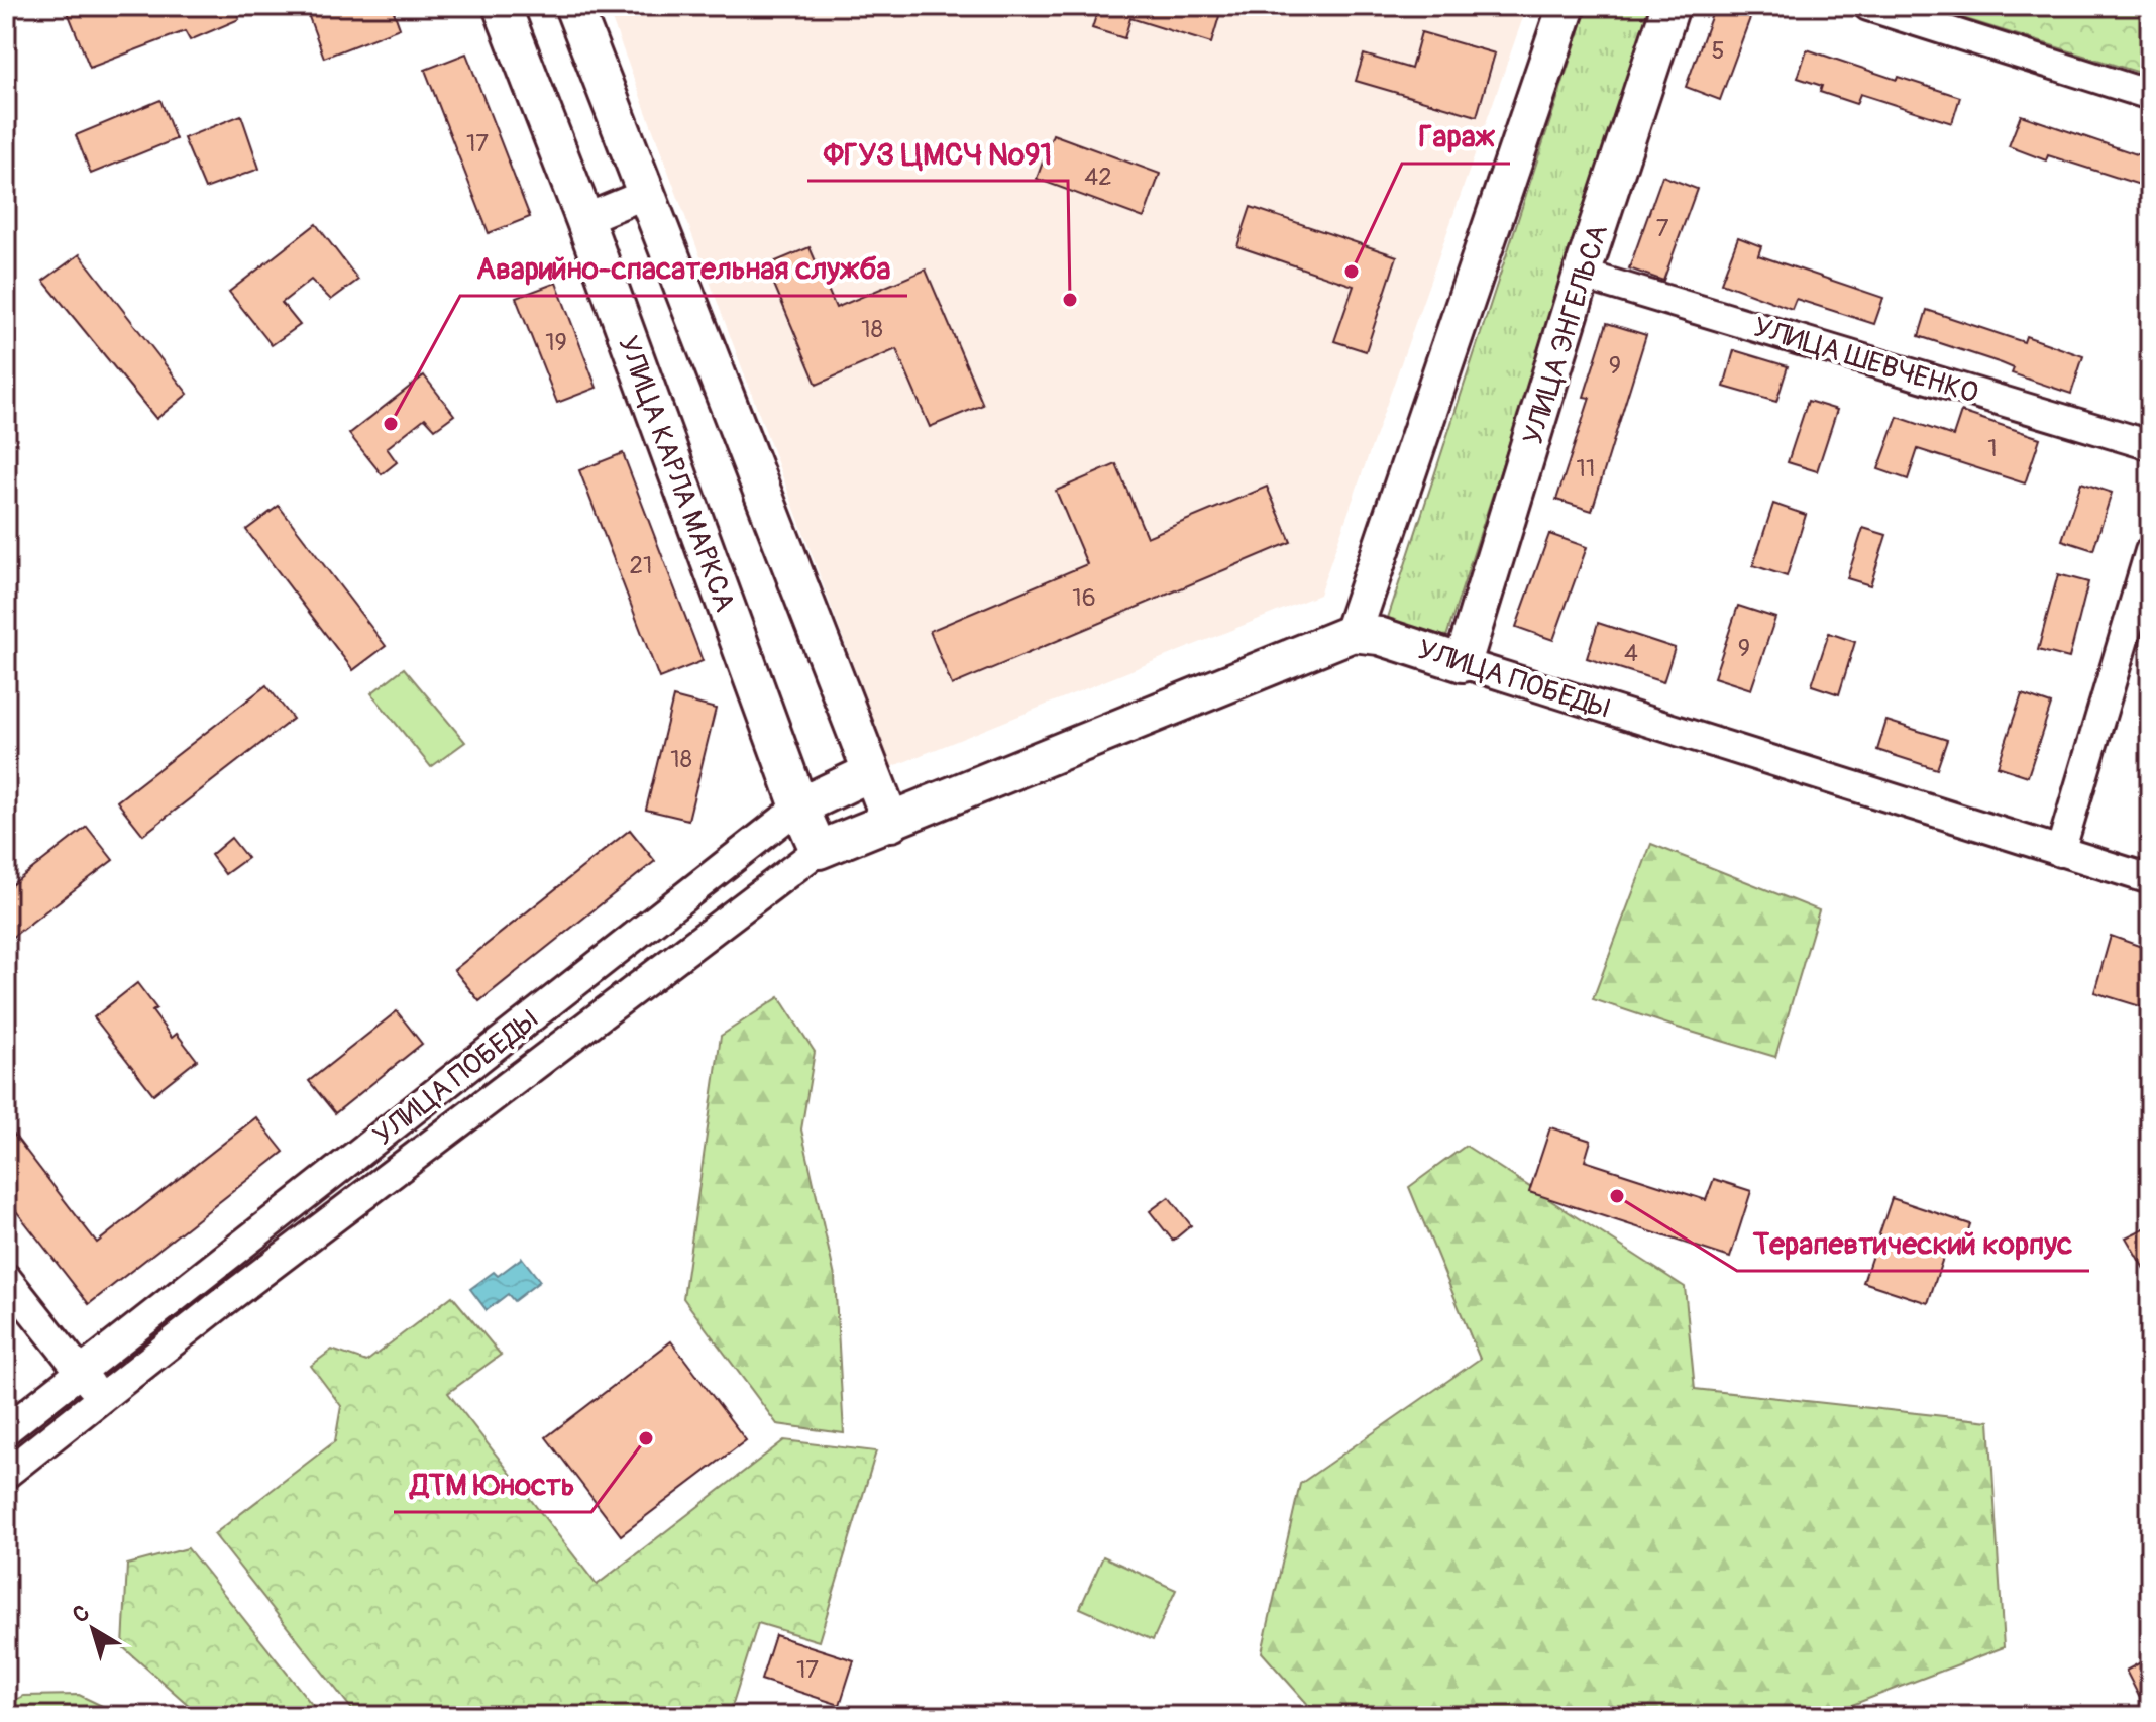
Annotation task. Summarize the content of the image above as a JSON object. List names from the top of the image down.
{
  "streets": {
    "main road": ["УЛИЦА ЭНГЕЛЬСА", "УЛИЦА КАРЛА МАРКСА", "УЛИЦА ПОБЕДЫ"],
    "street": ["УЛИЦА ШЕВЧЕНКО"]
  },
  "crossings": [
    ["УЛИЦА ЭНГЕЛЬСА", "УЛИЦА ШЕВЧЕНКО"],
    ["УЛИЦА ЭНГЕЛЬСА", "УЛИЦА ПОБЕДЫ"],
    ["УЛИЦА КАРЛА МАРКСА", "УЛИЦА ПОБЕДЫ"]
  ],
  "places": [
    "Гараж",
    "ФГУЗ ЦМСЧ №91",
    "Аварийно-спасательная служба",
    "Терапевтический корпус",
    "ДТМ Юность"
  ],
  "house_numbers": [
    "5",
    "17",
    "42",
    "7",
    "18",
    "19",
    "9",
    "1",
    "11",
    "21",
    "16",
    "9",
    "4",
    "18",
    "17"
  ],
  "north": "top left"
}
